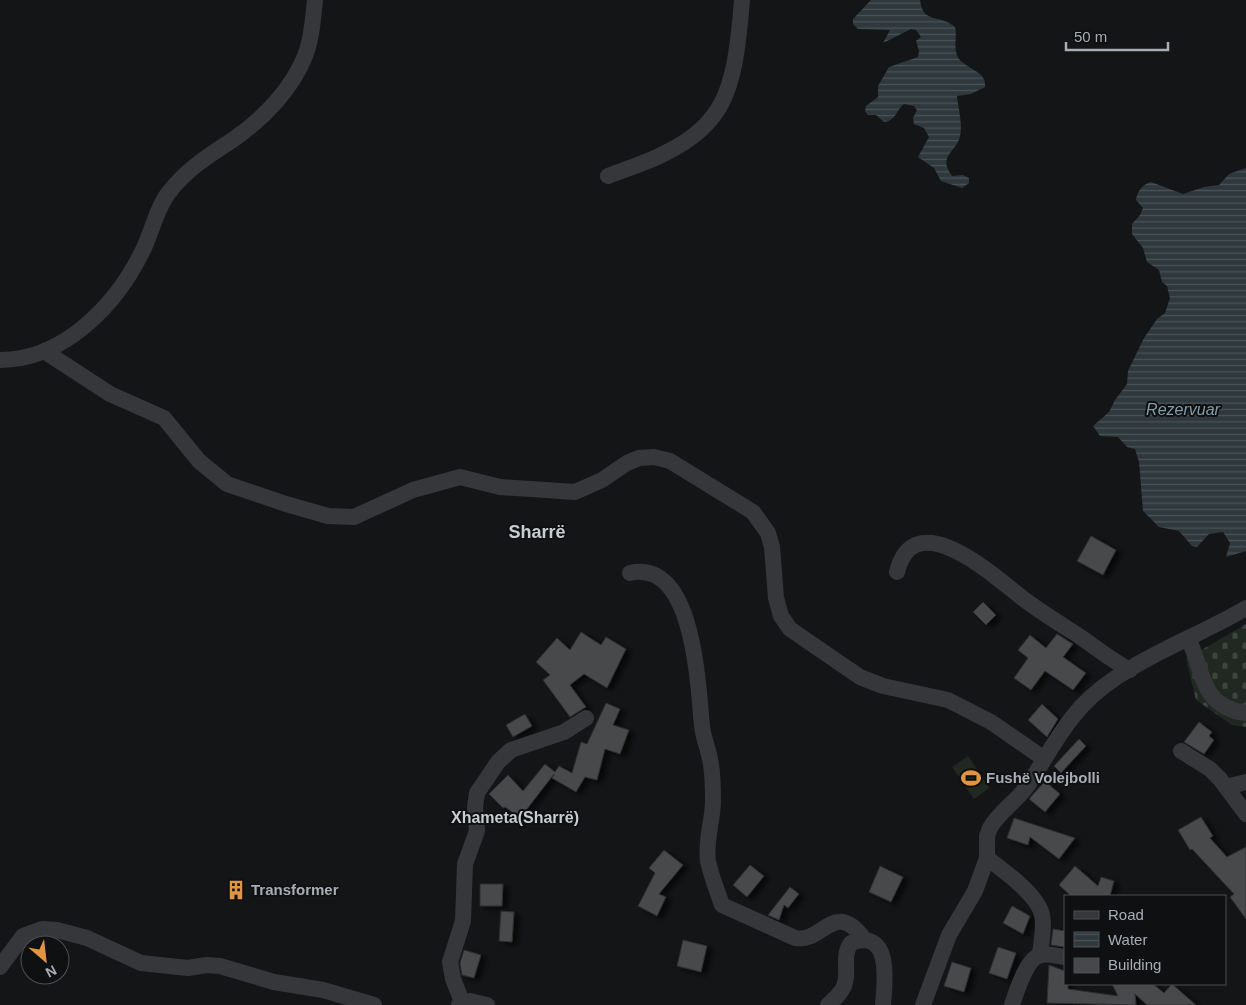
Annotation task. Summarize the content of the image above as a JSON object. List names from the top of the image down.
{
  "districts": ["Sharrë", "Xhameta(Sharrë)"],
  "water": ["Rezervuar"],
  "places": {
    "sports": ["Fushë Volejbolli"],
    "building": ["Transformer"]
  },
  "legend": ["Road", "Water", "Building"],
  "scale_bar": "50 m",
  "north": "bottom right"
}
